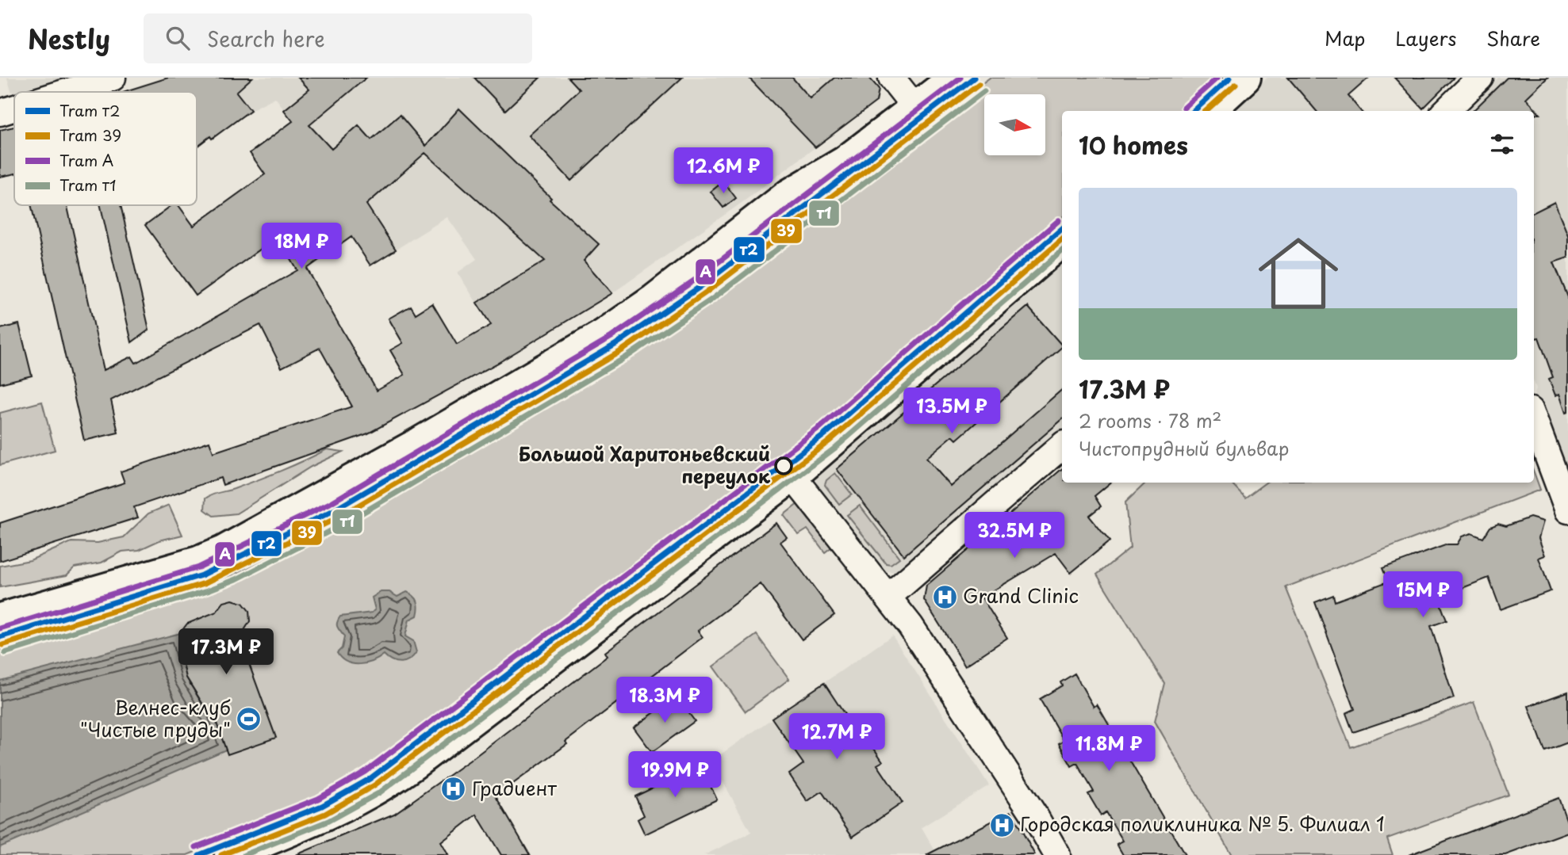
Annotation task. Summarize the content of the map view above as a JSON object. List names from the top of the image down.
{
  "places": {
    "other": ["Большой Харитоньевский переулок"],
    "hospital": ["Grand Clinic", "Градиент", "Городская поликлиника № 5. Филиал 1"],
    "sports": ["Велнес-клуб \"Чистые пруды\""]
  },
  "lines": [
    "tram line т2",
    "tram line А",
    "tram line 39",
    "tram line т1"
  ],
  "legend": [
    "Tram т2",
    "Tram 39",
    "Tram А",
    "Tram т1"
  ],
  "north": "right",
  "page": {
    "header": "Nestly",
    "search": "Search here",
    "nav": ["Map", "Layers", "Share"],
    "heading": "10 homes",
    "price": [
      "12.6M ₽",
      "18M ₽",
      "13.5M ₽",
      "32.5M ₽",
      "15M ₽",
      "17.3M ₽",
      "18.3M ₽",
      "12.7M ₽",
      "11.8M ₽",
      "19.9M ₽"
    ],
    "list": [
      {
        "name": "17.3M ₽",
        "note": "2 rooms · 78 m² · Чистопрудный бульвар"
      }
    ]
  }
}
